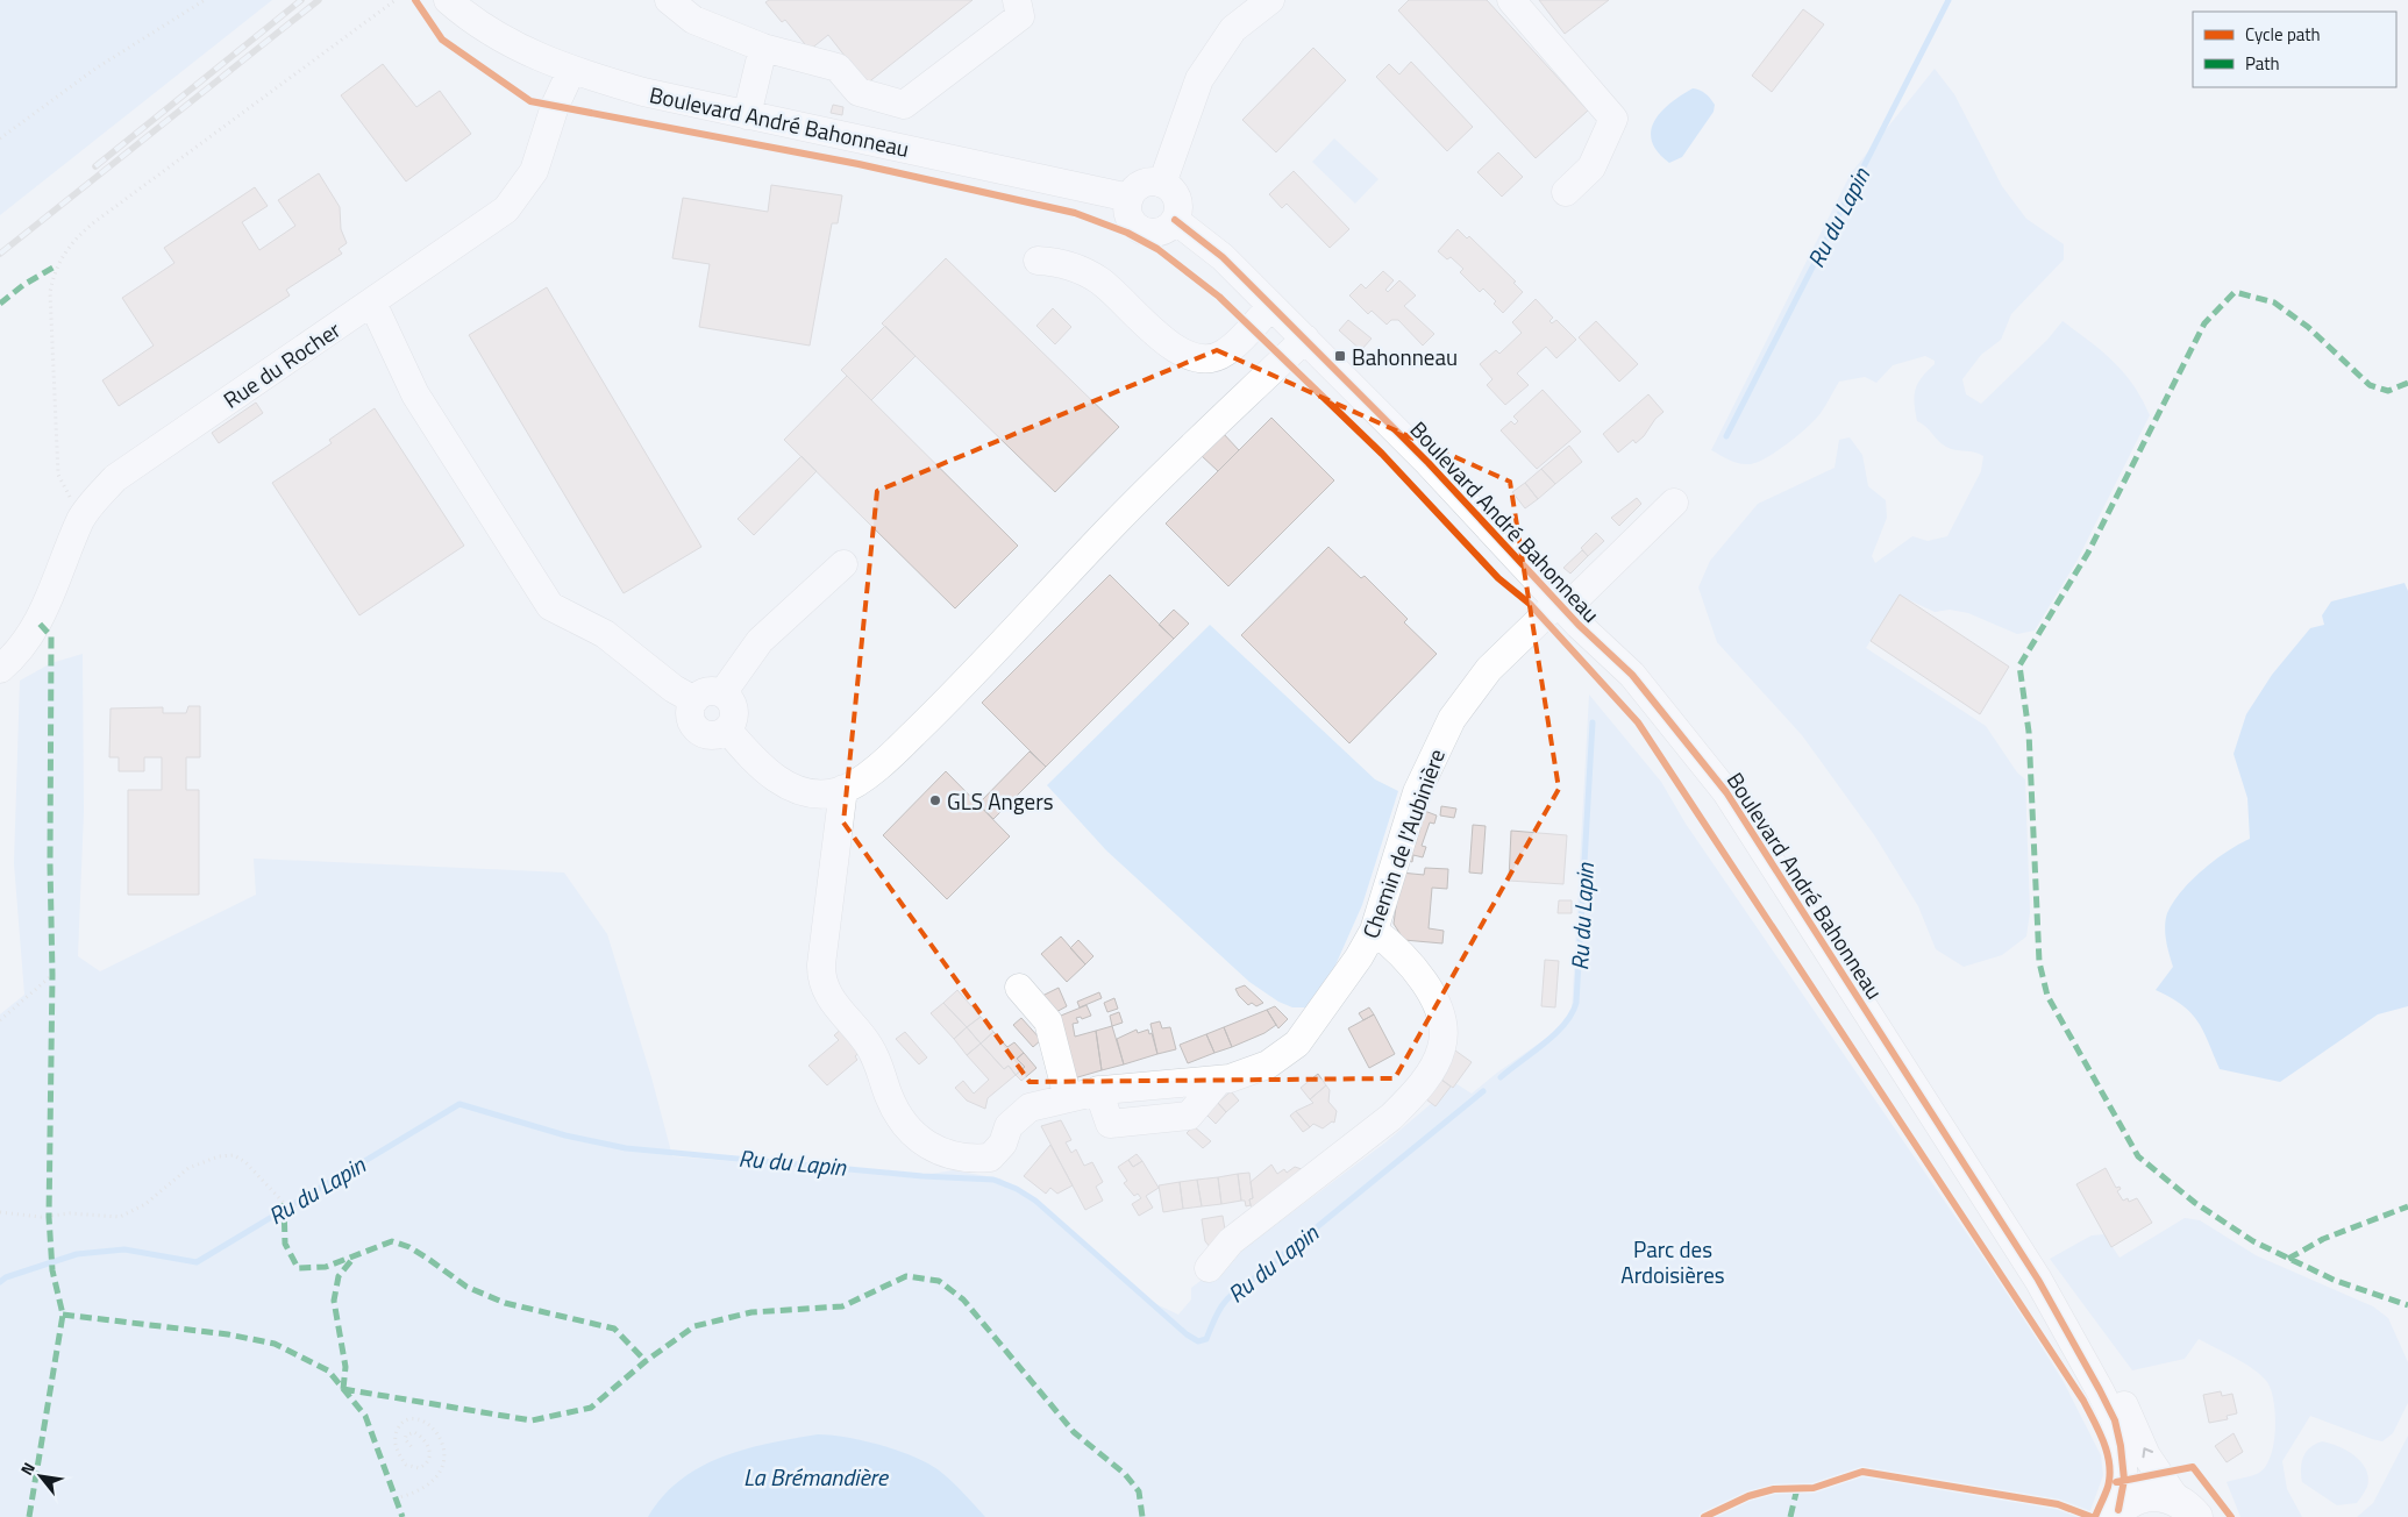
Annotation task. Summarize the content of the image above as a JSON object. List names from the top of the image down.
{
  "streets": {
    "street": ["Boulevard André Bahonneau", "Rue du Rocher", "Chemin de l'Aubinière"]
  },
  "crossings": [
    ["Boulevard André Bahonneau", "Rue du Rocher"],
    ["Boulevard André Bahonneau", "Chemin de l'Aubinière"]
  ],
  "water": ["Ru du Lapin", "La Brémandière"],
  "parks": ["Parc des Ardoisières"],
  "places": {
    "transit": ["Bahonneau"],
    "other": ["GLS Angers"]
  },
  "legend": ["Cycle path", "Path"],
  "north": "top left"
}
